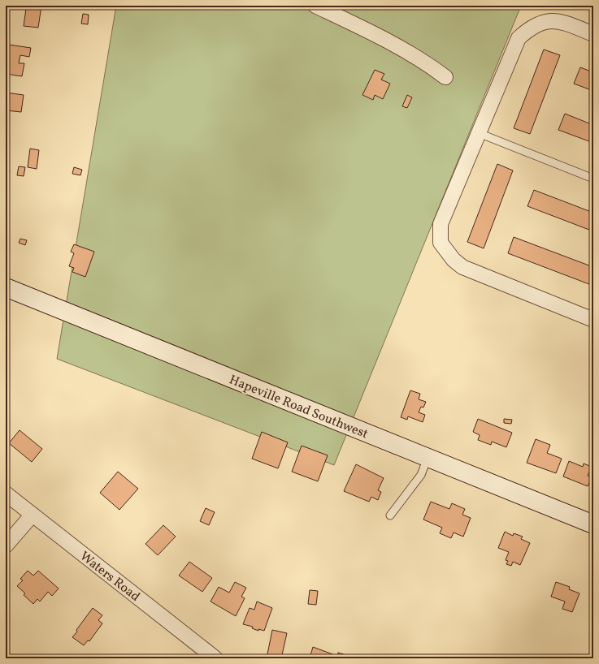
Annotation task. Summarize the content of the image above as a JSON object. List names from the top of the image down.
{
  "streets": {
    "street": ["Hapeville Road Southwest", "Waters Road"]
  }
}
